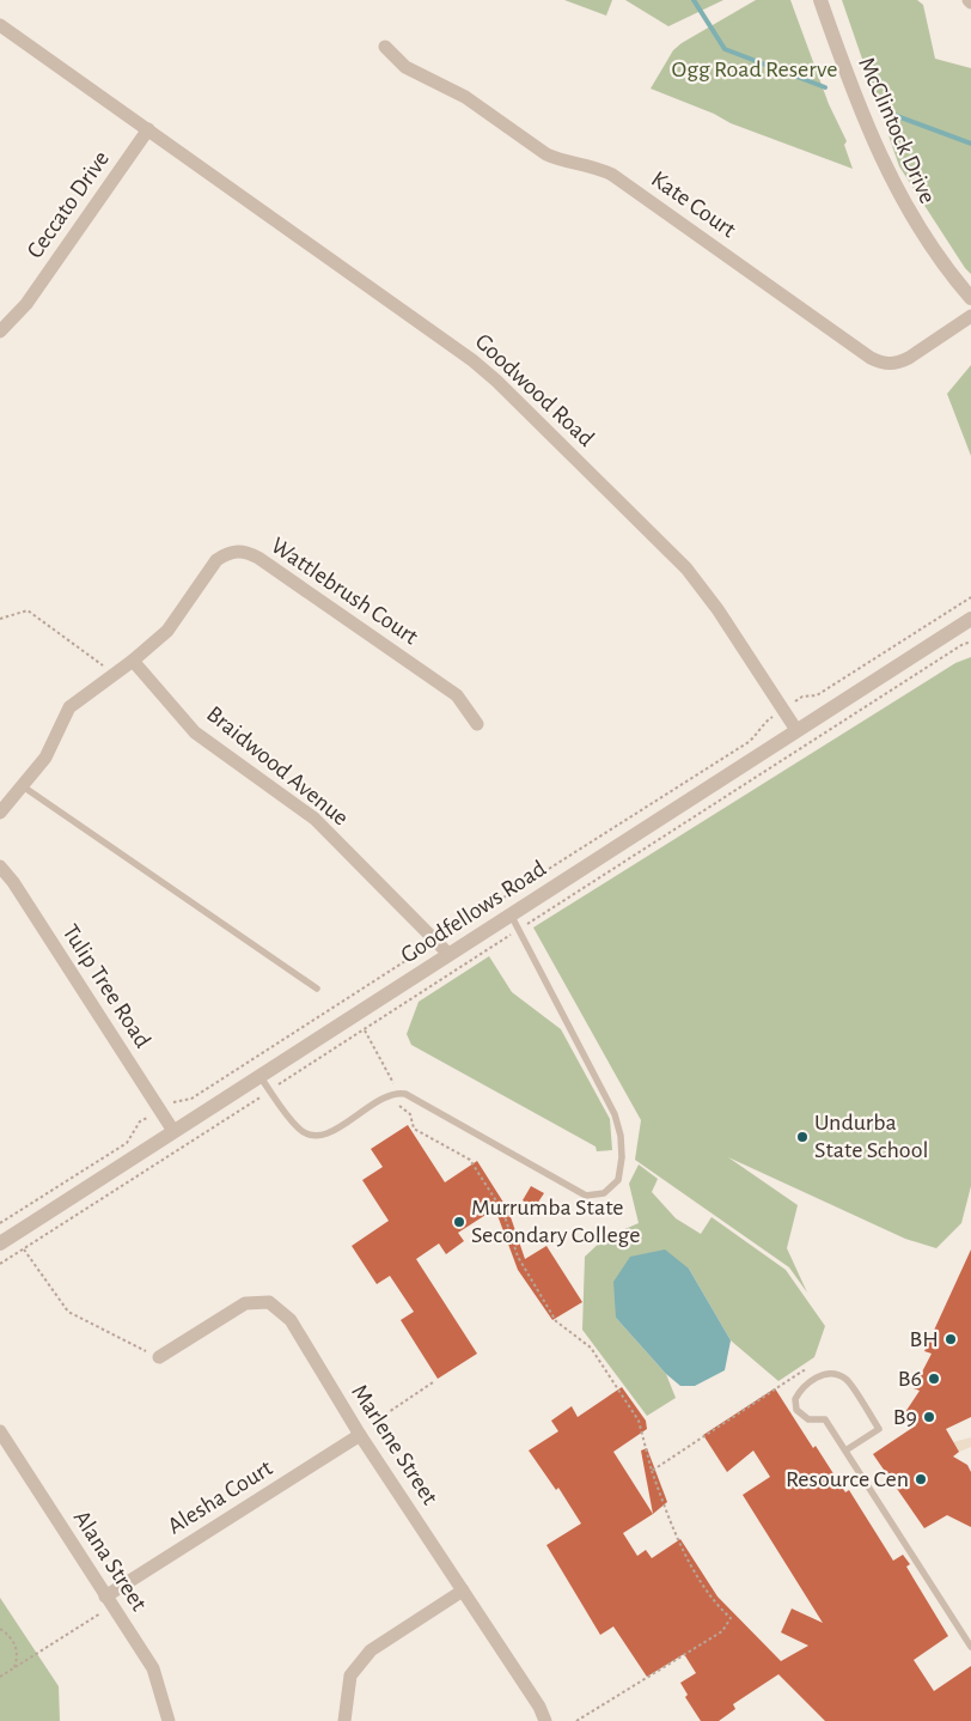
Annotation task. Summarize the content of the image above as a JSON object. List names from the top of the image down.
{
  "streets": {
    "street": [
      "McClintock Drive",
      "Ceccato Drive",
      "Kate Court",
      "Goodwood Road",
      "Wattlebrush Court",
      "Braidwood Avenue",
      "Goodfellows Road",
      "Tulip Tree Road",
      "Marlene Street",
      "Alesha Court",
      "Alana Street"
    ]
  },
  "crossings": [
    ["Ceccato Drive", "Goodwood Road"],
    ["Goodwood Road", "Goodfellows Road"],
    ["Wattlebrush Court", "Braidwood Avenue"],
    ["Braidwood Avenue", "Goodfellows Road"],
    ["Goodfellows Road", "Tulip Tree Road"],
    ["Marlene Street", "Alesha Court"],
    ["Alesha Court", "Alana Street"]
  ],
  "parks": ["Ogg Road Reserve"],
  "places": [
    "Undurba State School",
    "Murrumba State Secondary College",
    "BH",
    "B6",
    "B9",
    "Resource Cen"
  ]
}
